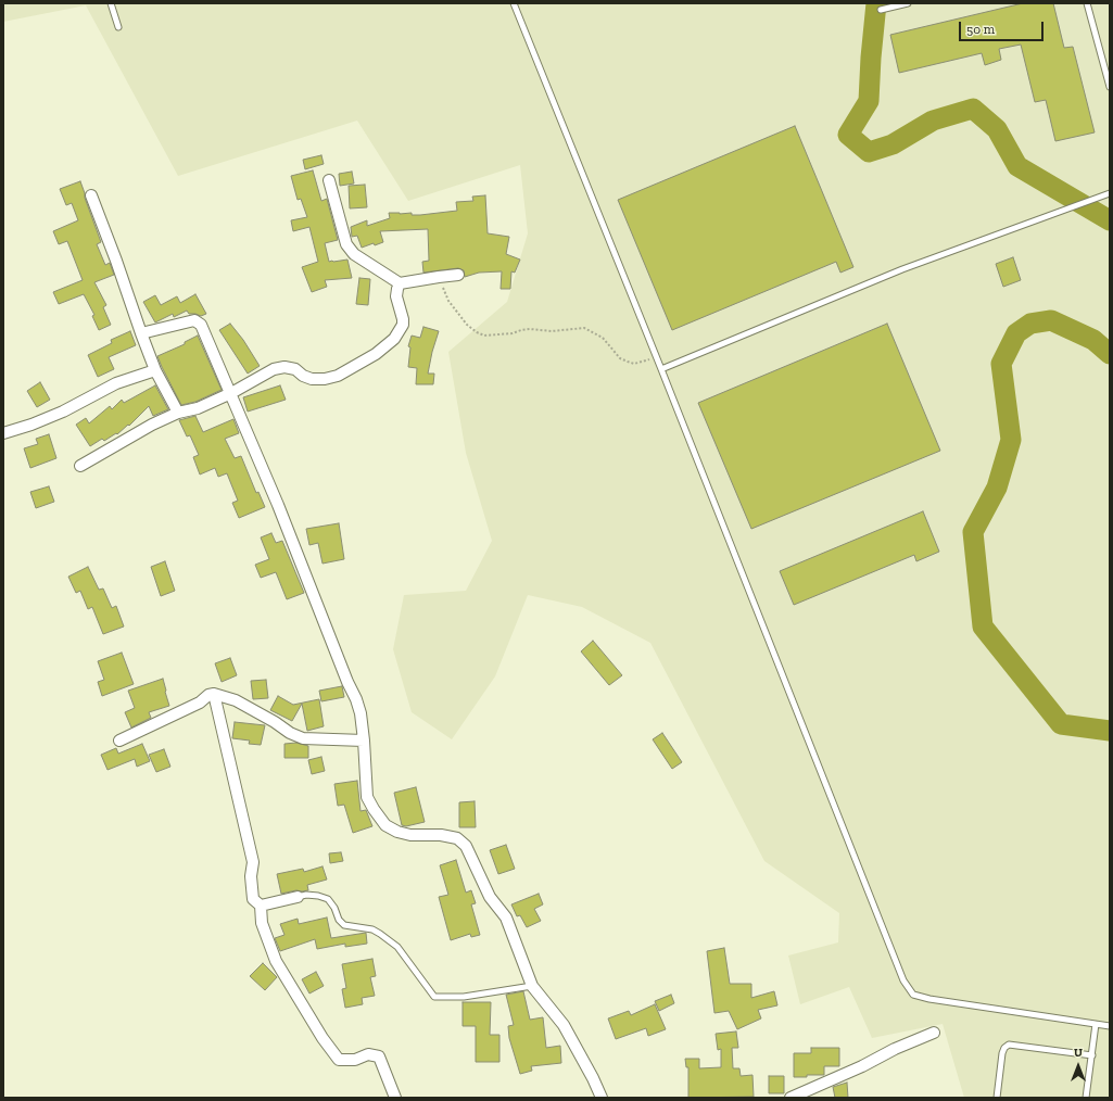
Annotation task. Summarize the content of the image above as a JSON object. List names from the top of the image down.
{
  "scale_bar": "50 m",
  "north": "top"
}
